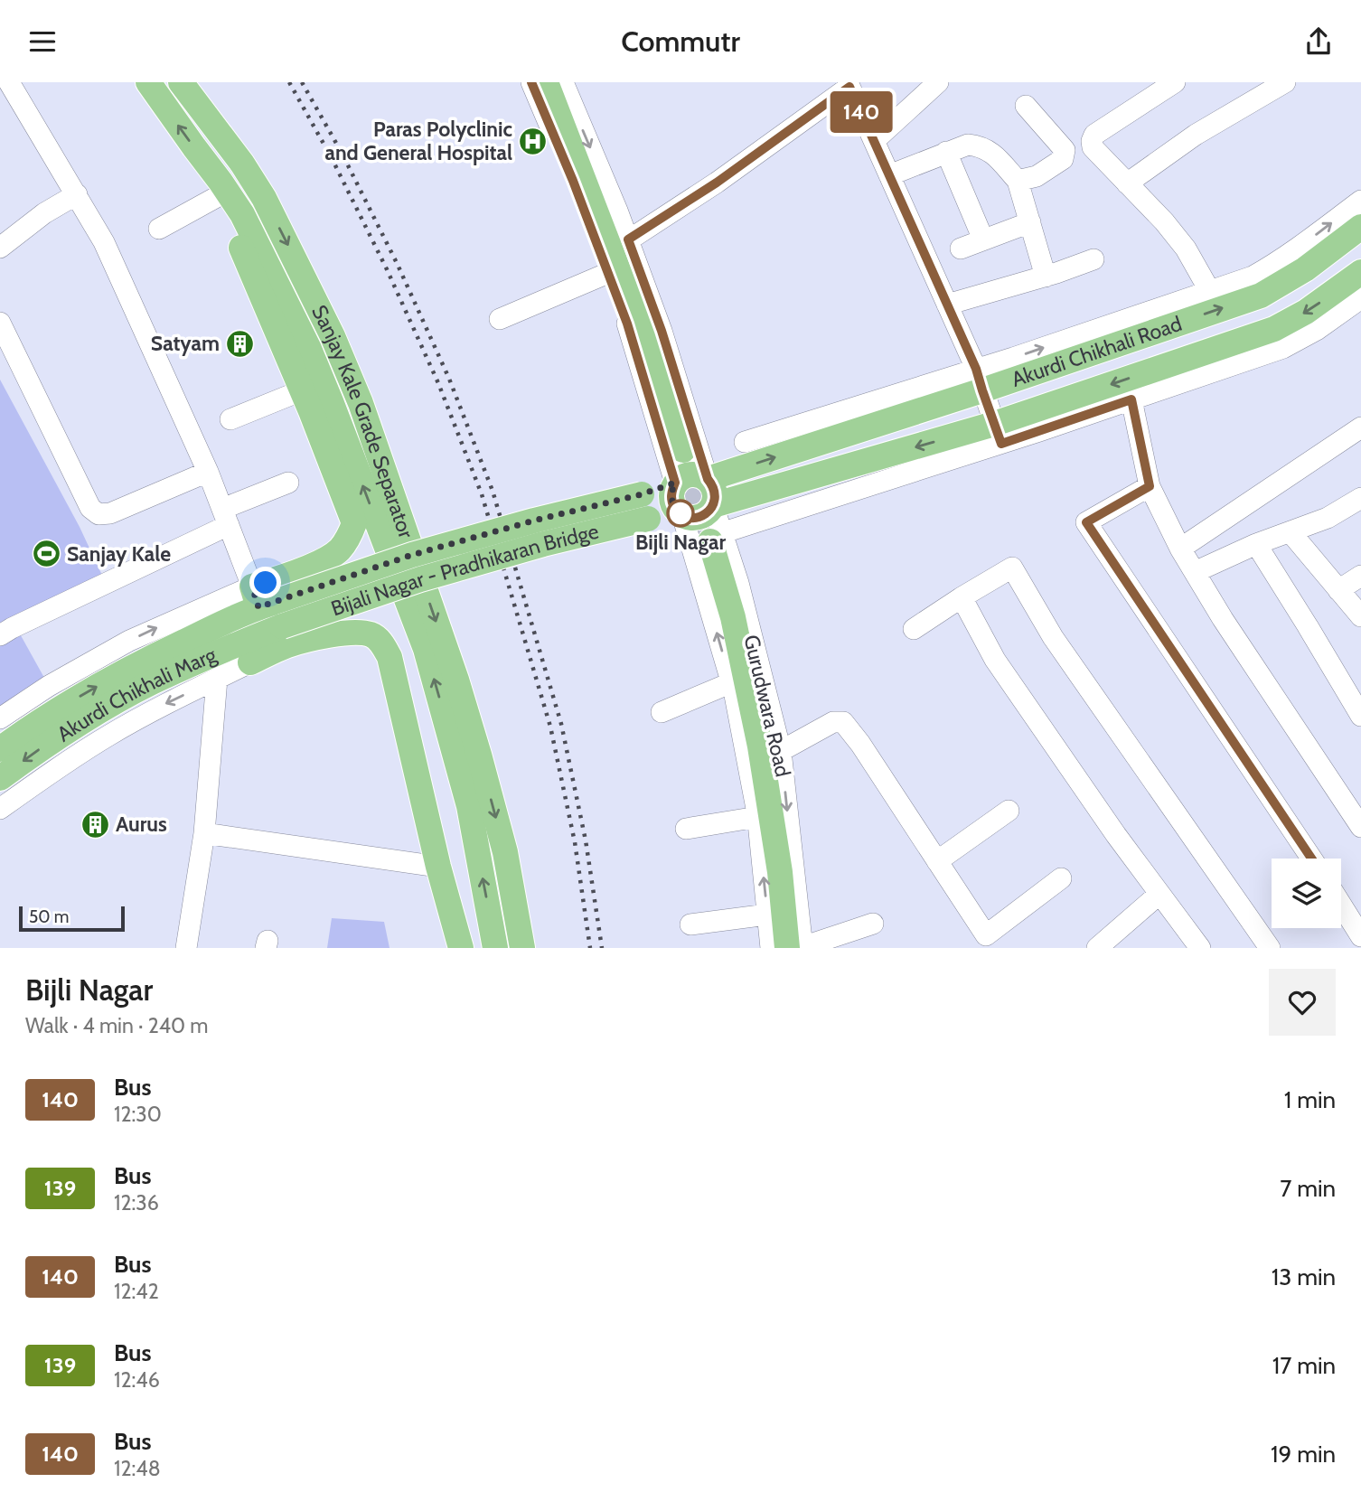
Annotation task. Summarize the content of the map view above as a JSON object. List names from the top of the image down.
{
  "streets": {
    "main road": [
      "Akurdi Chikhali Road",
      "Sanjay Kale Grade Separator",
      "Bijali Nagar - Pradhikaran Bridge",
      "Akurdi Chikhali Marg"
    ],
    "street": ["Gurudwara Road"]
  },
  "crossings": [
    ["Akurdi Chikhali Road", "Bijali Nagar - Pradhikaran Bridge"],
    ["Akurdi Chikhali Road", "Gurudwara Road"],
    ["Bijali Nagar - Pradhikaran Bridge", "Akurdi Chikhali Marg"],
    ["Bijali Nagar - Pradhikaran Bridge", "Gurudwara Road"]
  ],
  "places": {
    "hospital": ["Paras Polyclinic and General Hospital"],
    "building": ["Satyam", "Aurus"],
    "other": ["Bijli Nagar"],
    "sports": ["Sanjay Kale"]
  },
  "lines": ["bus line 140"],
  "scale_bar": "50 m",
  "page": {
    "header": "Commutr",
    "on_map": "140",
    "scale": "50 m",
    "heading": ["Bijli Nagar", "Walk · 4 min · 240 m"],
    "list": [
      {
        "mark": "140",
        "name": "Bus",
        "note": "12:30",
        "value": "1 min"
      },
      {
        "mark": "139",
        "name": "Bus",
        "note": "12:36",
        "value": "7 min"
      },
      {
        "mark": "140",
        "name": "Bus",
        "note": "12:42",
        "value": "13 min"
      },
      {
        "mark": "139",
        "name": "Bus",
        "note": "12:46",
        "value": "17 min"
      },
      {
        "mark": "140",
        "name": "Bus",
        "note": "12:48",
        "value": "19 min"
      }
    ]
  }
}
